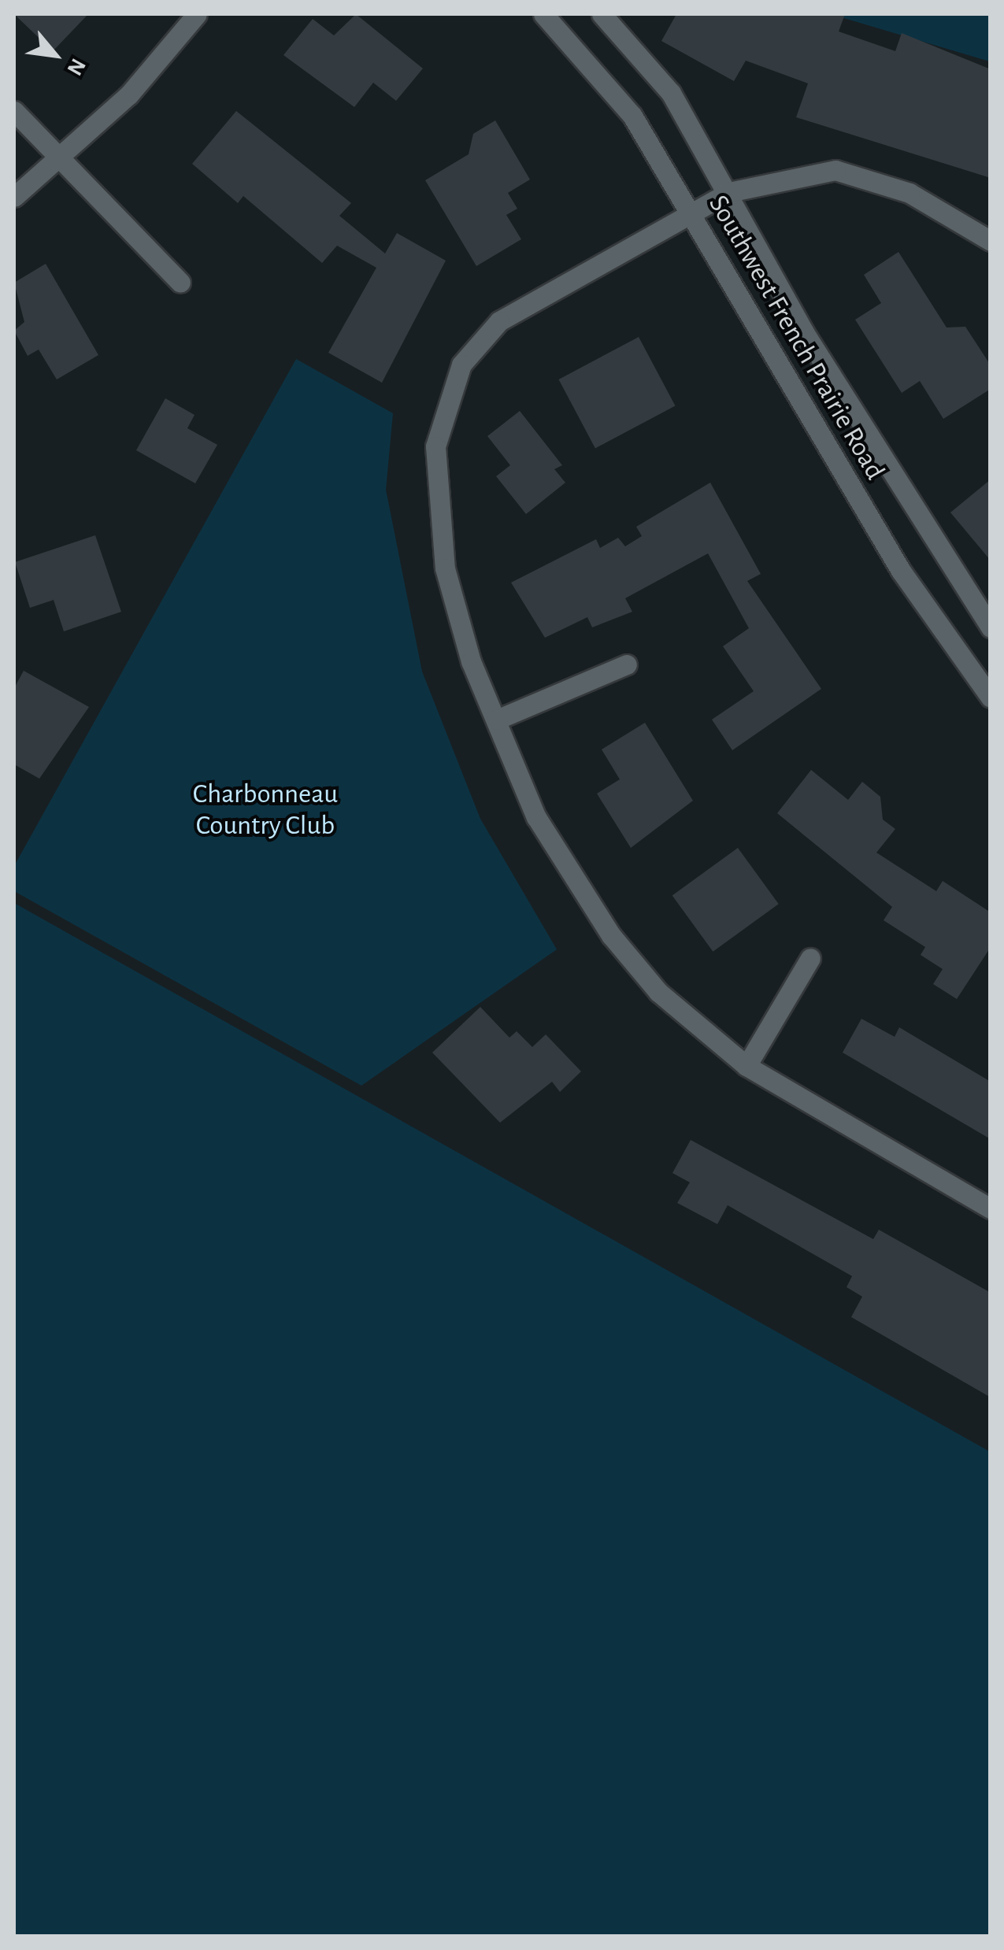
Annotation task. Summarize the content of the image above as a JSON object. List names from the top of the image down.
{
  "streets": {
    "street": ["Southwest French Prairie Road"]
  },
  "parks": ["Charbonneau Country Club"],
  "north": "bottom right"
}
